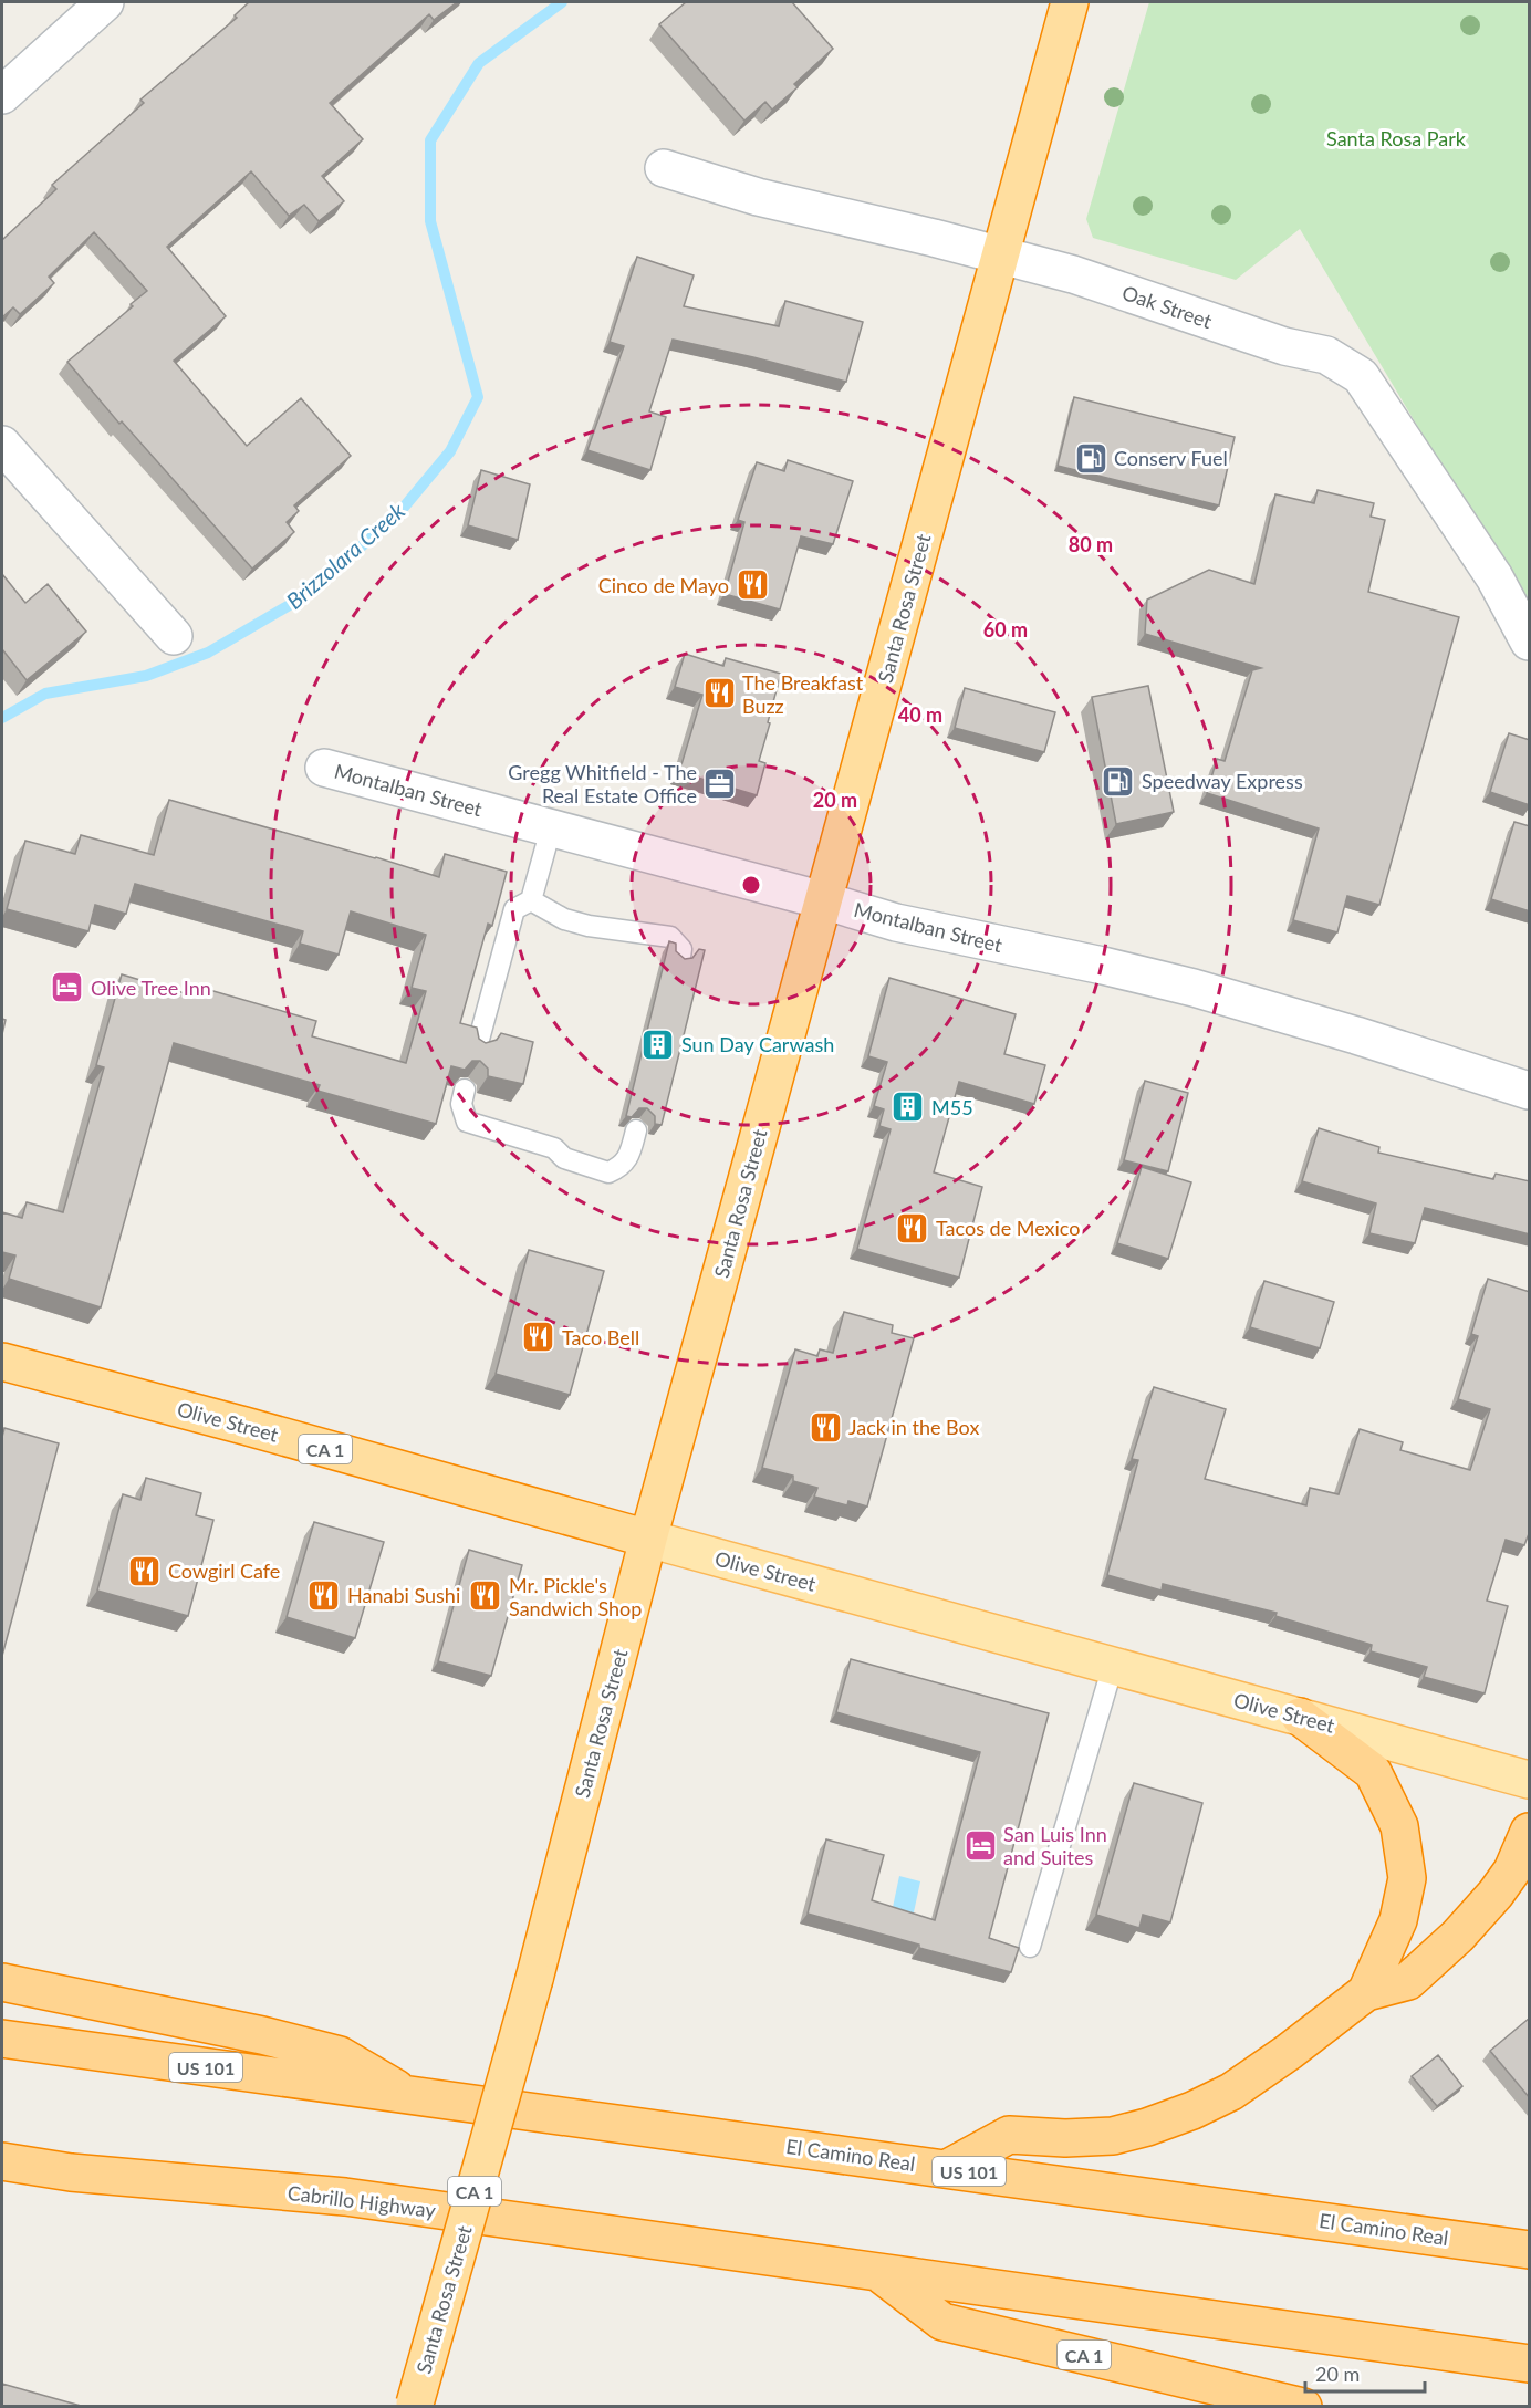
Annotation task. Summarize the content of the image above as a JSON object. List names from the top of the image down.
{
  "streets": {
    "highway": [
      "Santa Rosa Street",
      "Olive Street",
      "CA 1",
      "US 101",
      "El Camino Real",
      "Cabrillo Highway"
    ],
    "street": ["Oak Street", "Montalban Street"]
  },
  "crossings": [
    ["Oak Street", "Santa Rosa Street"],
    ["Santa Rosa Street", "Montalban Street"],
    ["Santa Rosa Street", "Olive Street"],
    ["CA 1", "Cabrillo Highway"],
    ["US 101", "El Camino Real"]
  ],
  "water": ["Brizzolara Creek"],
  "parks": ["Santa Rosa Park"],
  "places": {
    "fuel station": ["Conserv Fuel", "Speedway Express"],
    "restaurant": [
      "Cinco de Mayo",
      "The Breakfast Buzz",
      "Tacos de Mexico",
      "Taco Bell",
      "Jack in the Box",
      "Cowgirl Cafe",
      "Hanabi Sushi",
      "Mr. Pickle's Sandwich Shop"
    ],
    "office": ["Gregg Whitfield - The Real Estate Office"],
    "hotel": ["Olive Tree Inn", "San Luis Inn and Suites"],
    "building": ["Sun Day Carwash", "M55"]
  },
  "scale_bar": "20 m",
  "rings": [
    "80 m",
    "60 m",
    "40 m",
    "20 m"
  ]
}
